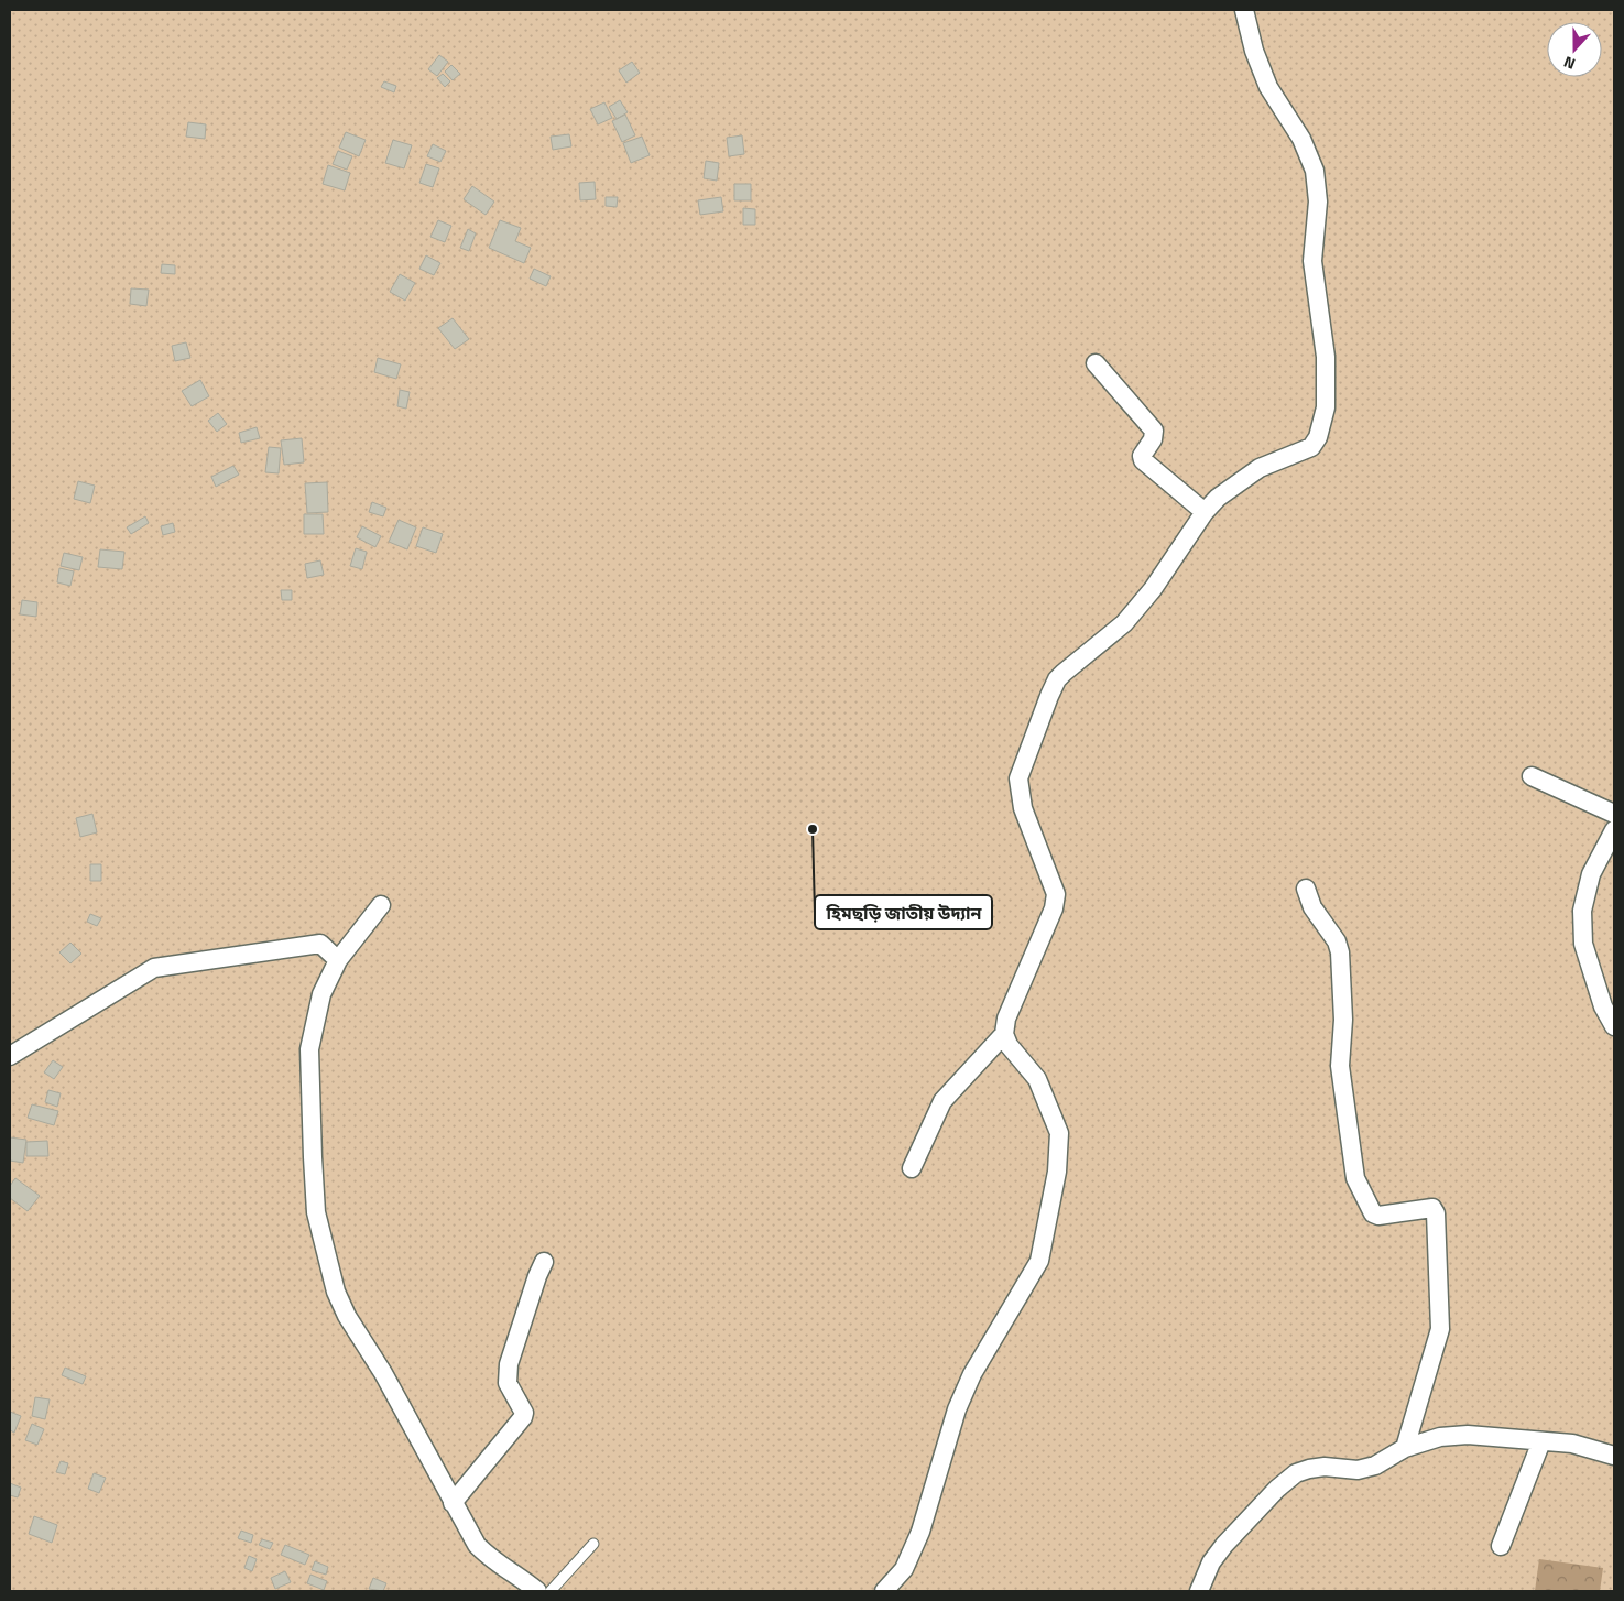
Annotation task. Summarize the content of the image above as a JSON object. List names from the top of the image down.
{
  "places": ["হিমছড়ি জাতীয় উদ্যান"],
  "north": "bottom"
}
